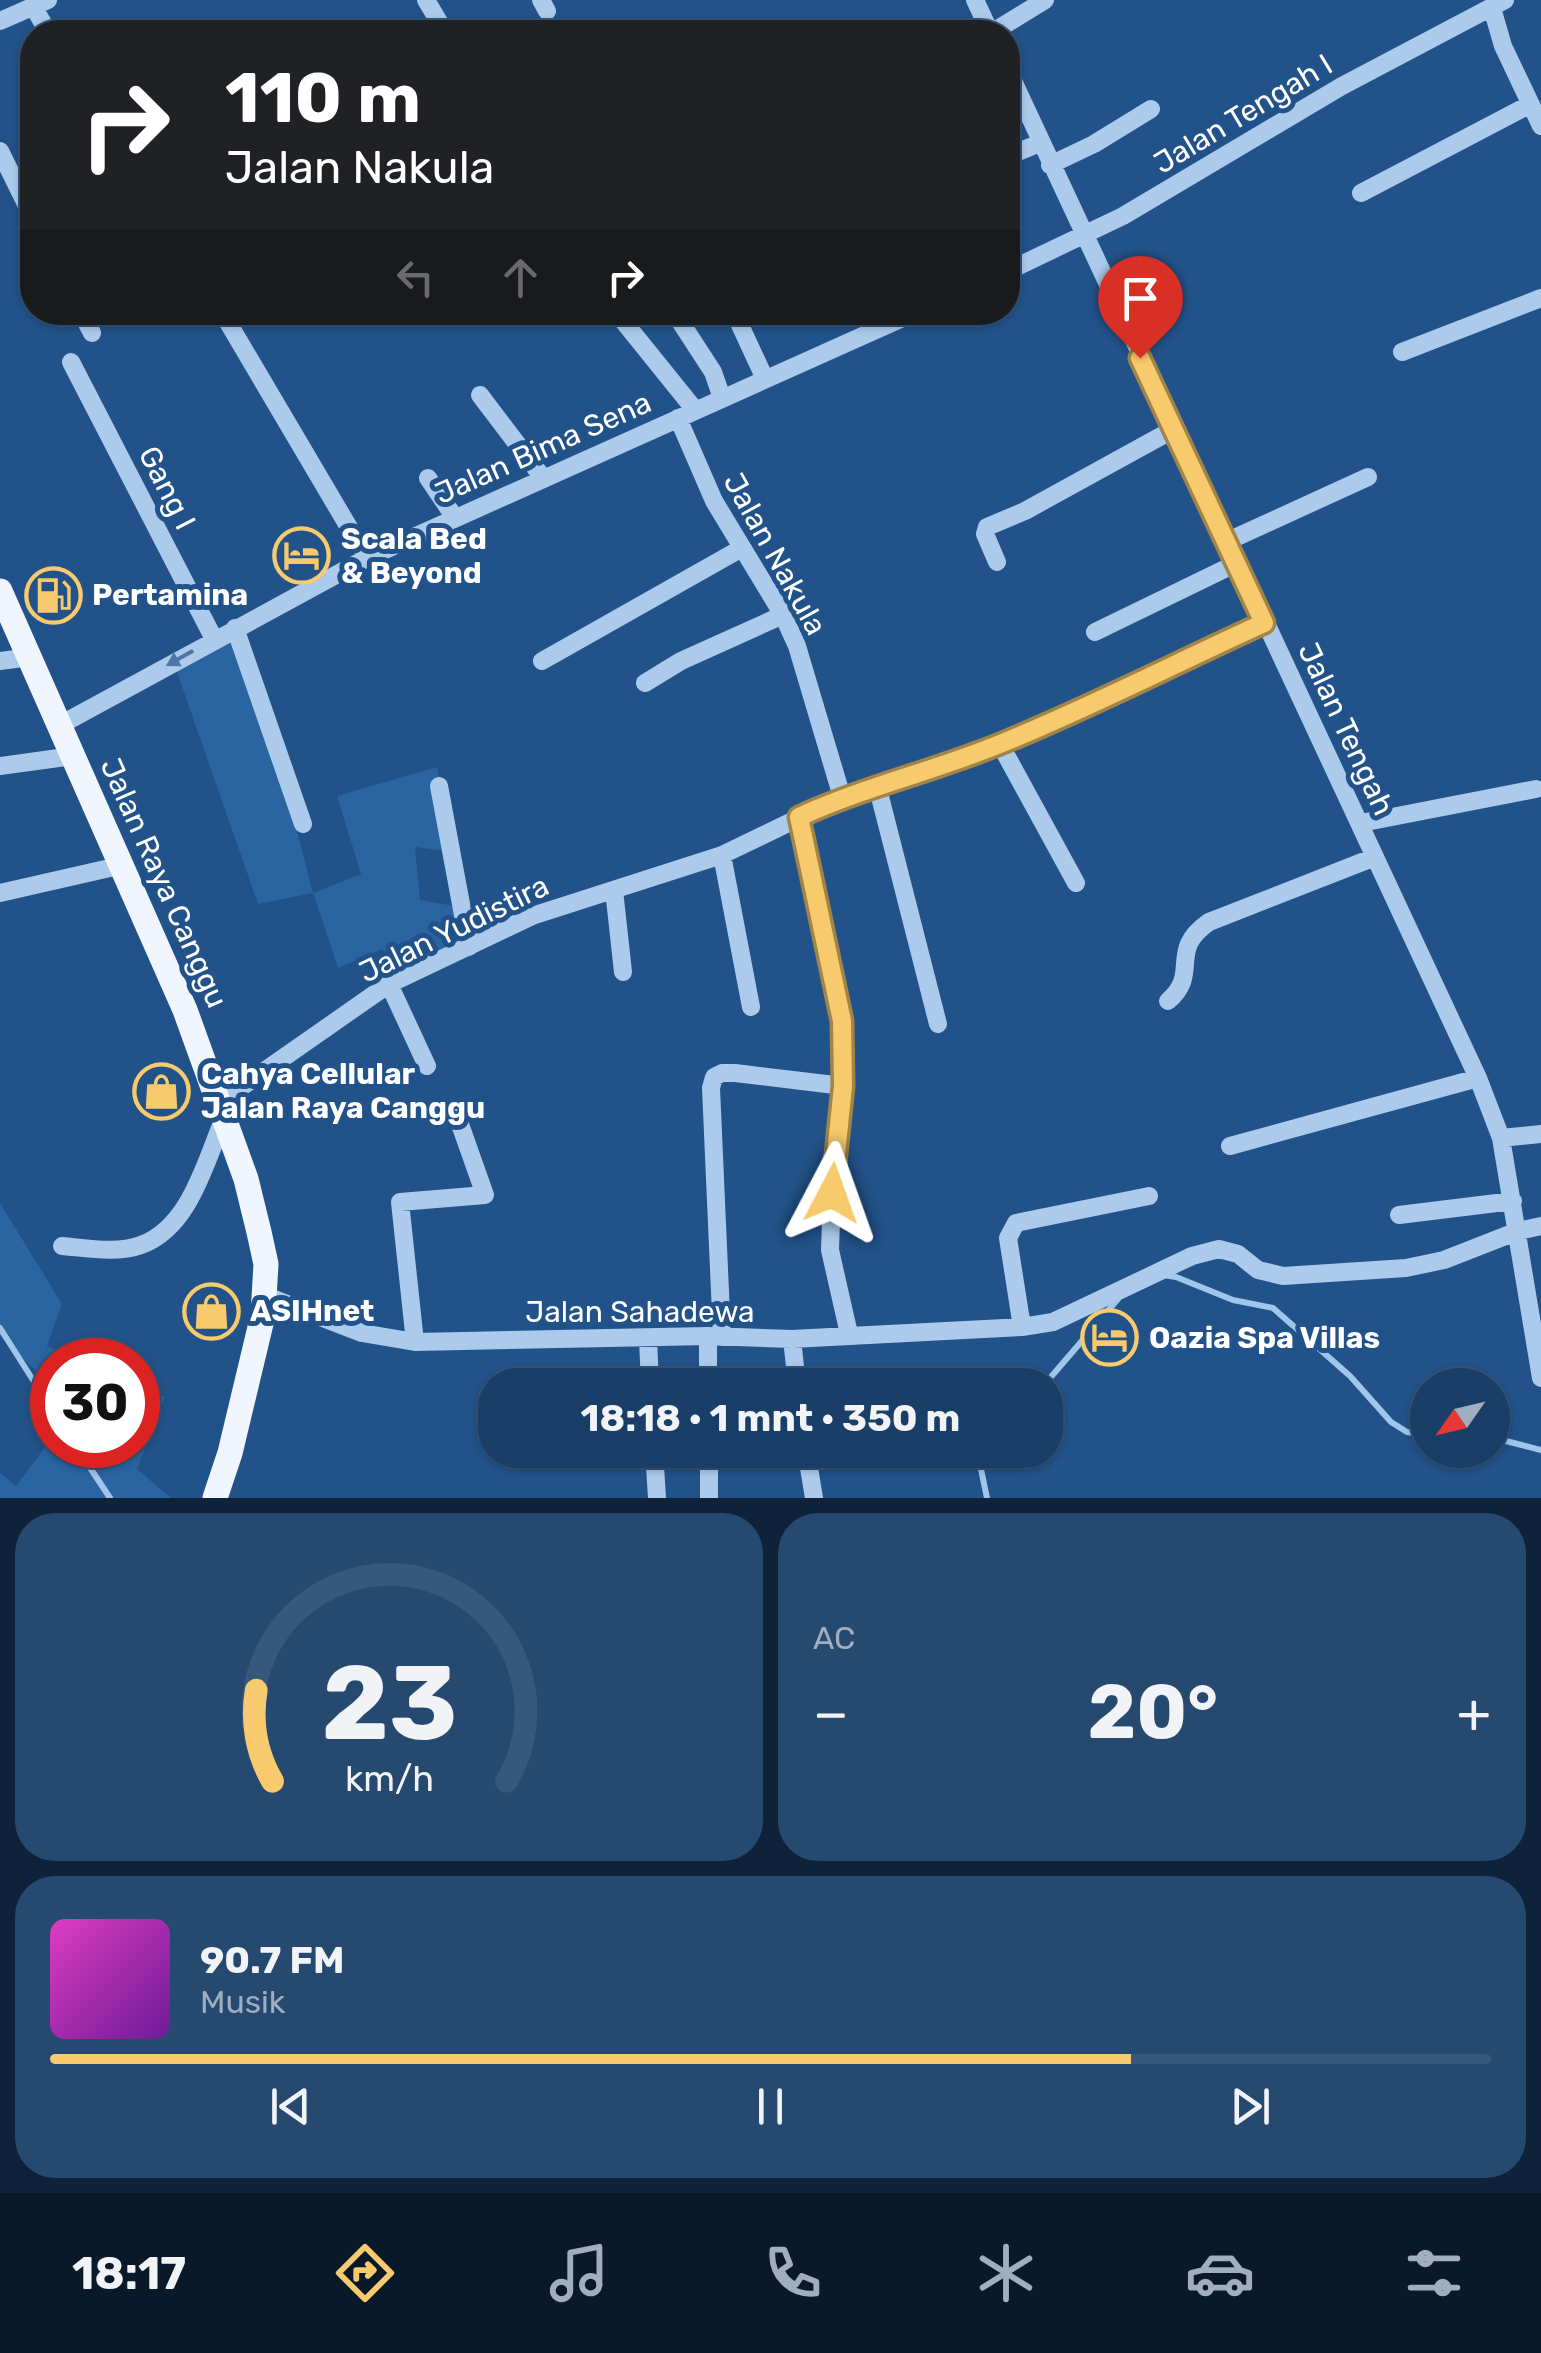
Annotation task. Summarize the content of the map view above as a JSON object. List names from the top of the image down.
{
  "streets": {
    "main road": ["Jalan Raya Canggu"],
    "street": [
      "Jalan Tengah I",
      "Jalan Bima Sena",
      "Gang I",
      "Jalan Nakula",
      "Jalan Tengah",
      "Jalan Yudistira",
      "Jalan Sahadewa"
    ]
  },
  "crossings": [
    ["Jalan Tengah I", "Jalan Tengah"],
    ["Jalan Bima Sena", "Gang I"],
    ["Jalan Bima Sena", "Jalan Nakula"],
    ["Jalan Bima Sena", "Jalan Raya Canggu"],
    ["Jalan Nakula", "Jalan Yudistira"],
    ["Jalan Tengah", "Jalan Sahadewa"],
    ["Jalan Raya Canggu", "Jalan Yudistira"],
    ["Jalan Raya Canggu", "Jalan Sahadewa"]
  ],
  "places": {
    "hotel": ["Scala Bed & Beyond", "Oazia Spa Villas"],
    "fuel station": ["Pertamina"],
    "shop": ["Cahya Cellular Jalan Raya Canggu", "ASIHnet"]
  },
  "north": "bottom left",
  "page": {
    "turn": ["110 m", "Jalan Nakula"],
    "limit": "30",
    "trip": "18:18 · 1 mnt · 350 m",
    "tile": "AC",
    "heat": ["−", "20°", "+"],
    "song": ["90.7 FM", "Musik"],
    "tabs": "18:17",
    "gauge": ["23", "km/h"]
  }
}
